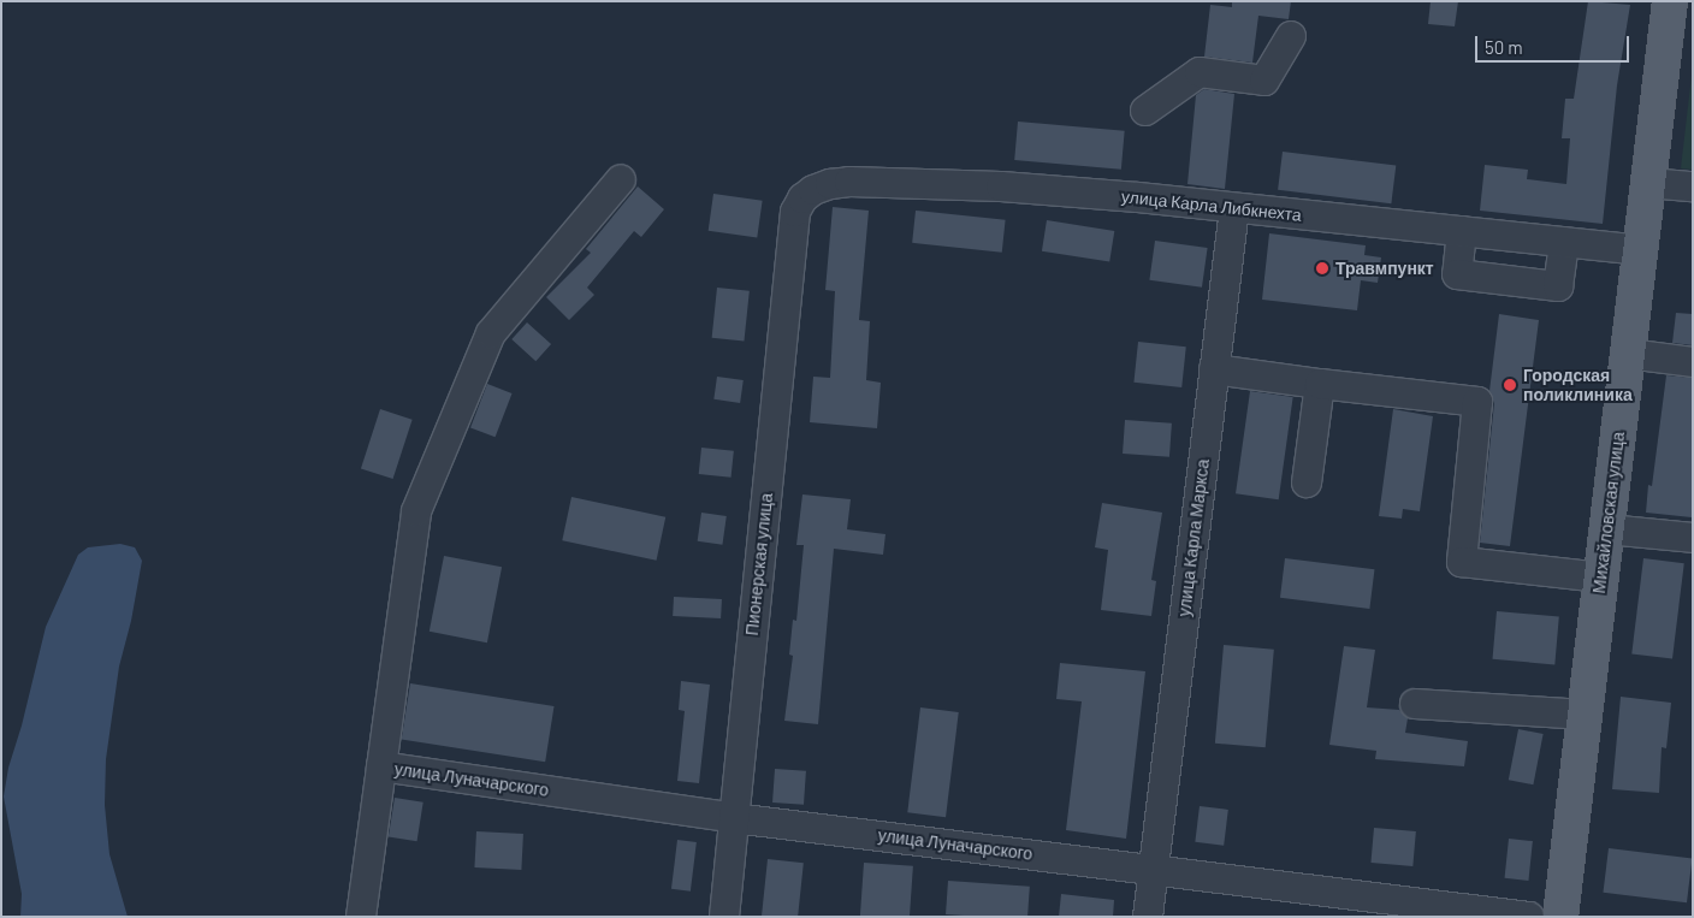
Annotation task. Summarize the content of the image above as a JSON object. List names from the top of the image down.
{
  "streets": {
    "main road": ["Михайловская улица"],
    "street": [
      "улица Карла Либкнехта",
      "улица Карла Маркса",
      "Пионерская улица",
      "улица Луначарского"
    ]
  },
  "crossings": [
    ["улица Карла Либкнехта", "Михайловская улица"],
    ["улица Карла Либкнехта", "улица Карла Маркса"],
    ["улица Карла Либкнехта", "Пионерская улица"],
    ["улица Карла Маркса", "улица Луначарского"],
    ["Пионерская улица", "улица Луначарского"]
  ],
  "places": ["Травмпункт", "Городская поликлиника"],
  "scale_bar": "50 m"
}
